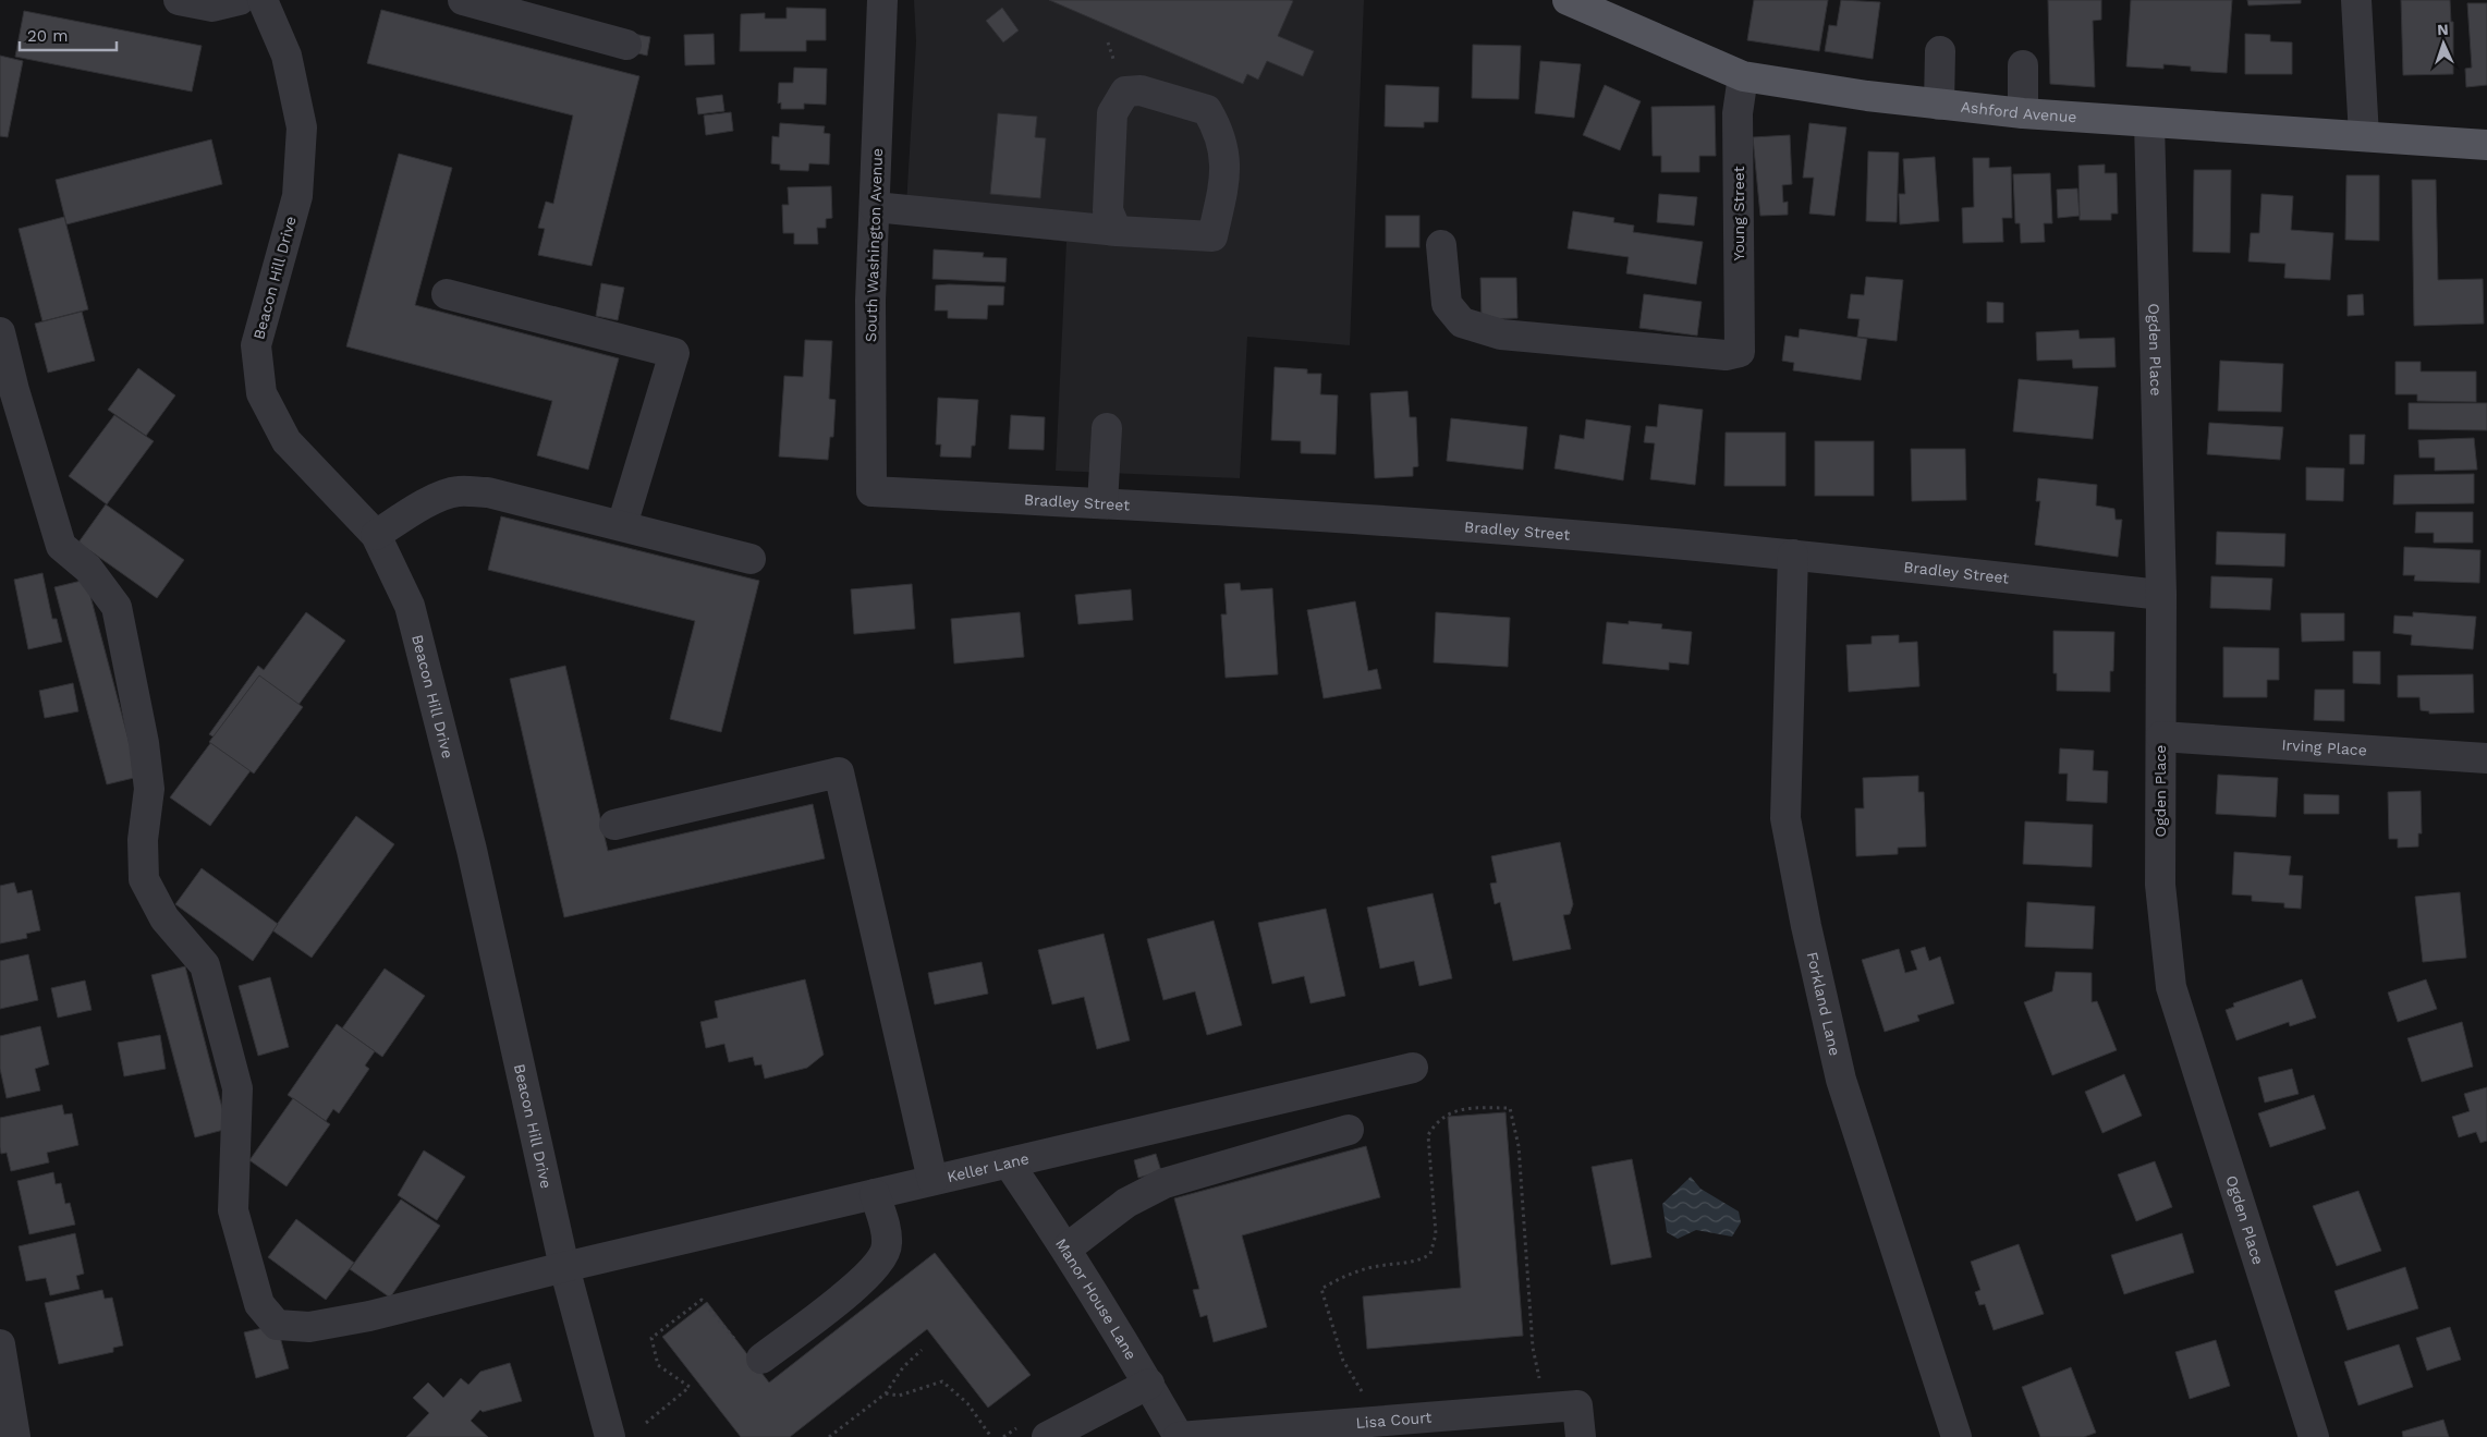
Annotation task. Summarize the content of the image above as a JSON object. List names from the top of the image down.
{
  "streets": {
    "main road": ["Ashford Avenue"],
    "street": [
      "Young Street",
      "South Washington Avenue",
      "Beacon Hill Drive",
      "Ogden Place",
      "Bradley Street",
      "Irving Place",
      "Forkland Lane",
      "Keller Lane",
      "Manor House Lane",
      "Lisa Court"
    ]
  },
  "crossings": [
    ["Ashford Avenue", "Young Street"],
    ["Ashford Avenue", "Ogden Place"],
    ["South Washington Avenue", "Bradley Street"],
    ["Beacon Hill Drive", "Keller Lane"],
    ["Ogden Place", "Bradley Street"],
    ["Ogden Place", "Irving Place"],
    ["Bradley Street", "Forkland Lane"],
    ["Keller Lane", "Manor House Lane"],
    ["Manor House Lane", "Lisa Court"]
  ],
  "scale_bar": "20 m",
  "north": "top"
}
